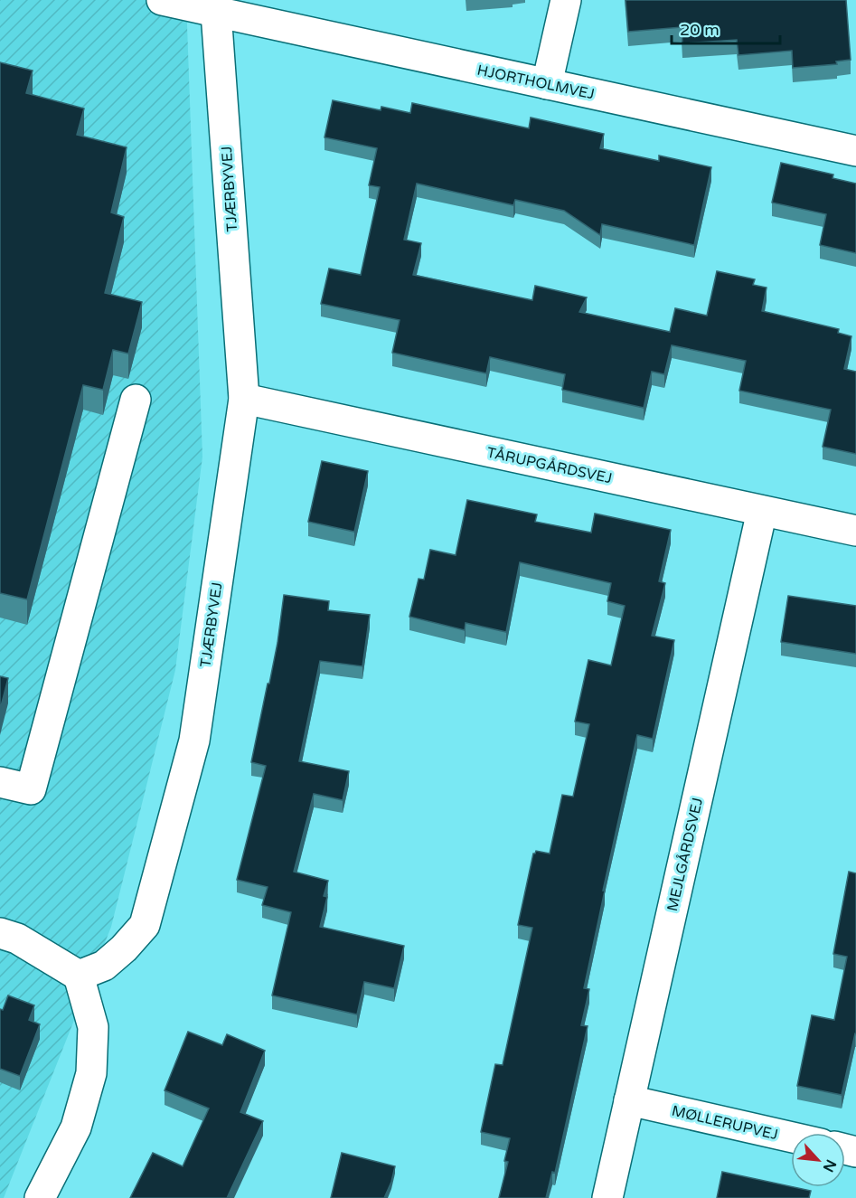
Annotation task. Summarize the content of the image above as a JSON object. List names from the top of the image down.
{
  "streets": {
    "street": [
      "HJORTHOLMVEJ",
      "TJÆRBYVEJ",
      "TÅRUPGÅRDSVEJ",
      "MEJLGÅRDSVEJ",
      "MØLLERUPVEJ"
    ]
  },
  "crossings": [
    ["HJORTHOLMVEJ", "TJÆRBYVEJ"],
    ["TJÆRBYVEJ", "TÅRUPGÅRDSVEJ"],
    ["TÅRUPGÅRDSVEJ", "MEJLGÅRDSVEJ"],
    ["MEJLGÅRDSVEJ", "MØLLERUPVEJ"]
  ],
  "scale_bar": "20 m",
  "north": "bottom right"
}
